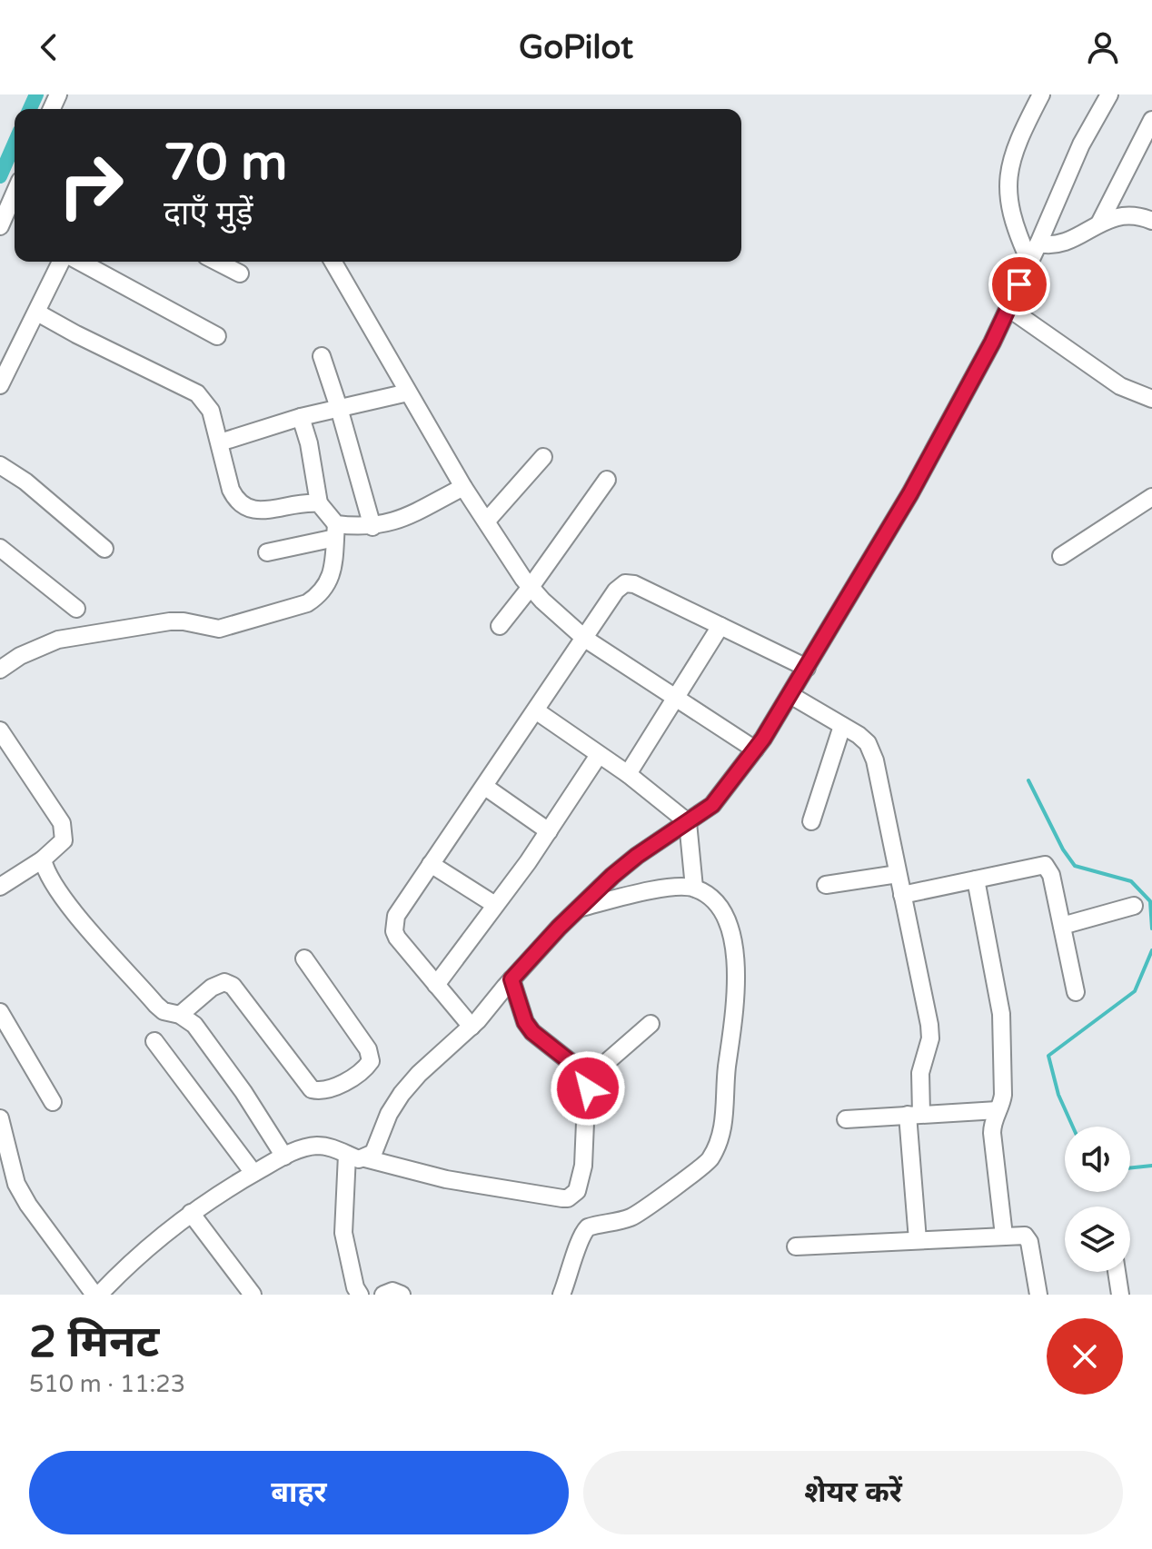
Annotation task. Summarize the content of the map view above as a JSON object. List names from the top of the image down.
{
  "page": {
    "header": "GoPilot",
    "turn": ["70 m", "दाएँ मुड़ें"],
    "heading": ["2 मिनट", "510 m · 11:23"],
    "buttons": ["बाहर", "शेयर करें"]
  }
}
